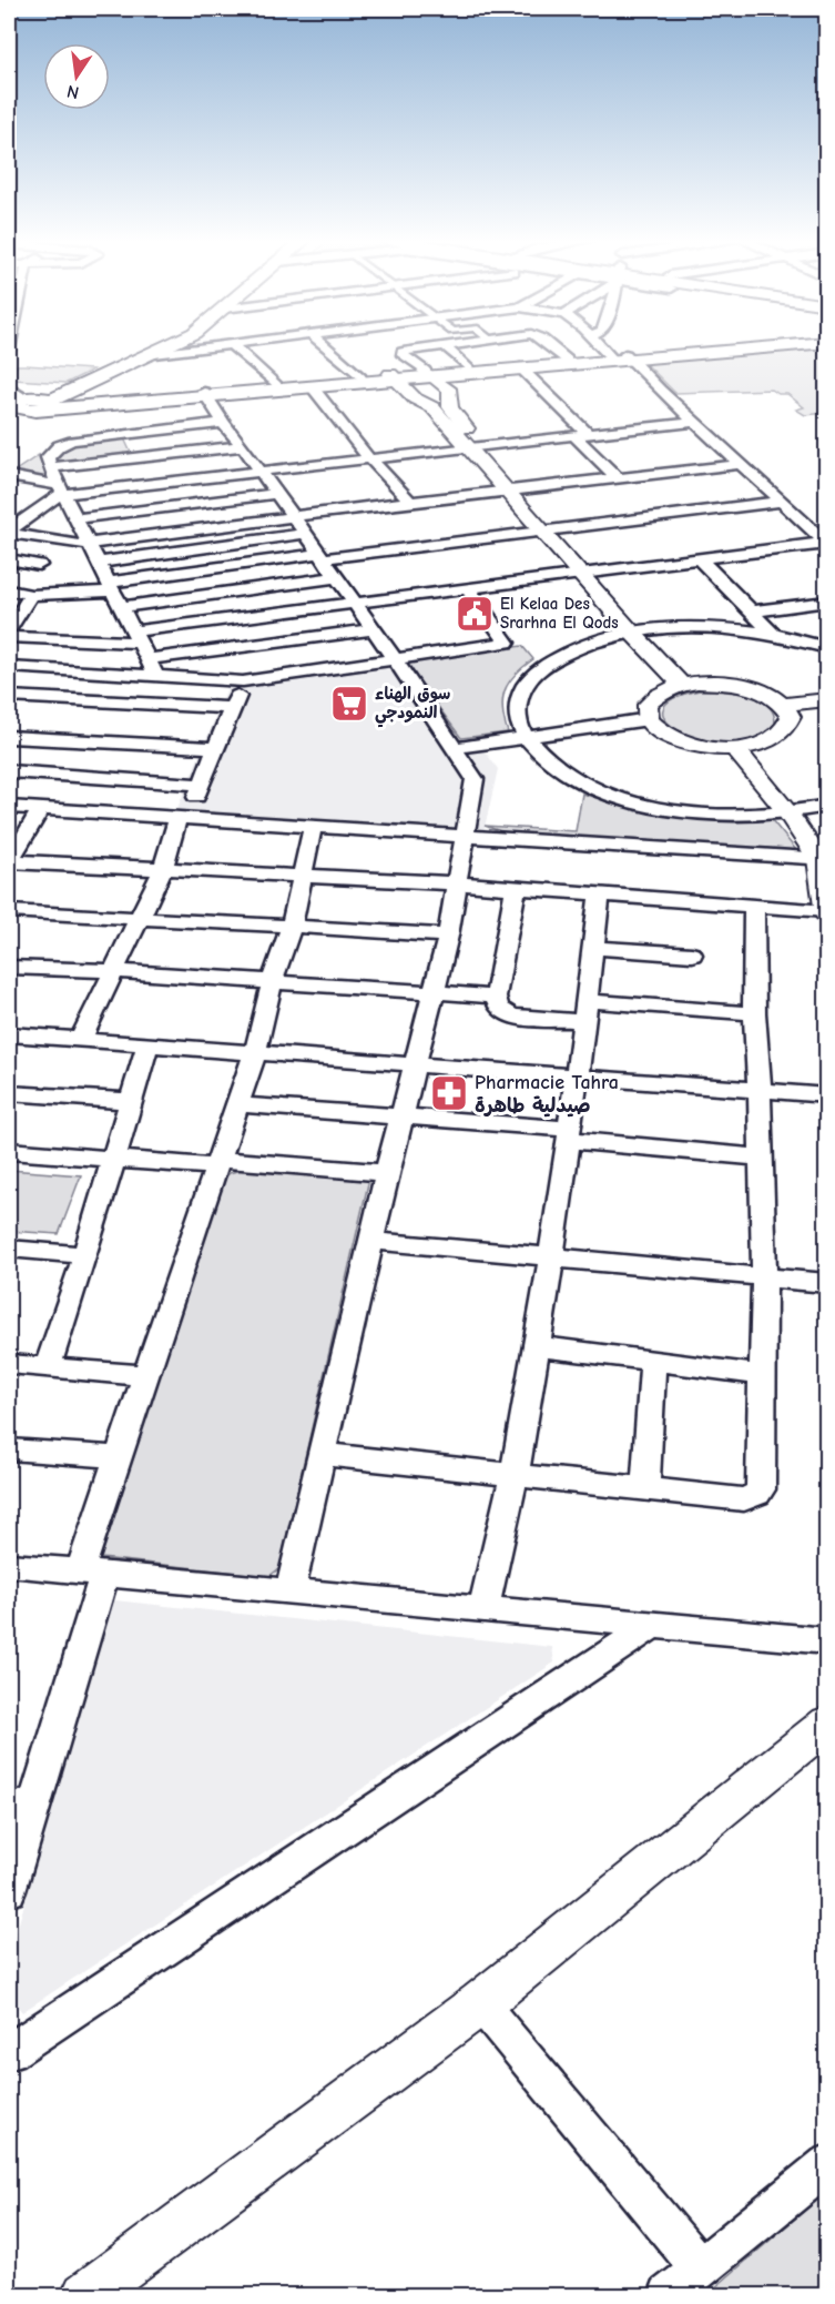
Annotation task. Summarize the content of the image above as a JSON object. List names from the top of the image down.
{
  "places": {
    "public building": ["El Kelaa Des Srarhna El Qods"],
    "supermarket": ["سوق الهناء النمودجي"],
    "pharmacy": ["Pharmacie Tahra صيدلية طاهرة"]
  },
  "north": "bottom"
}
